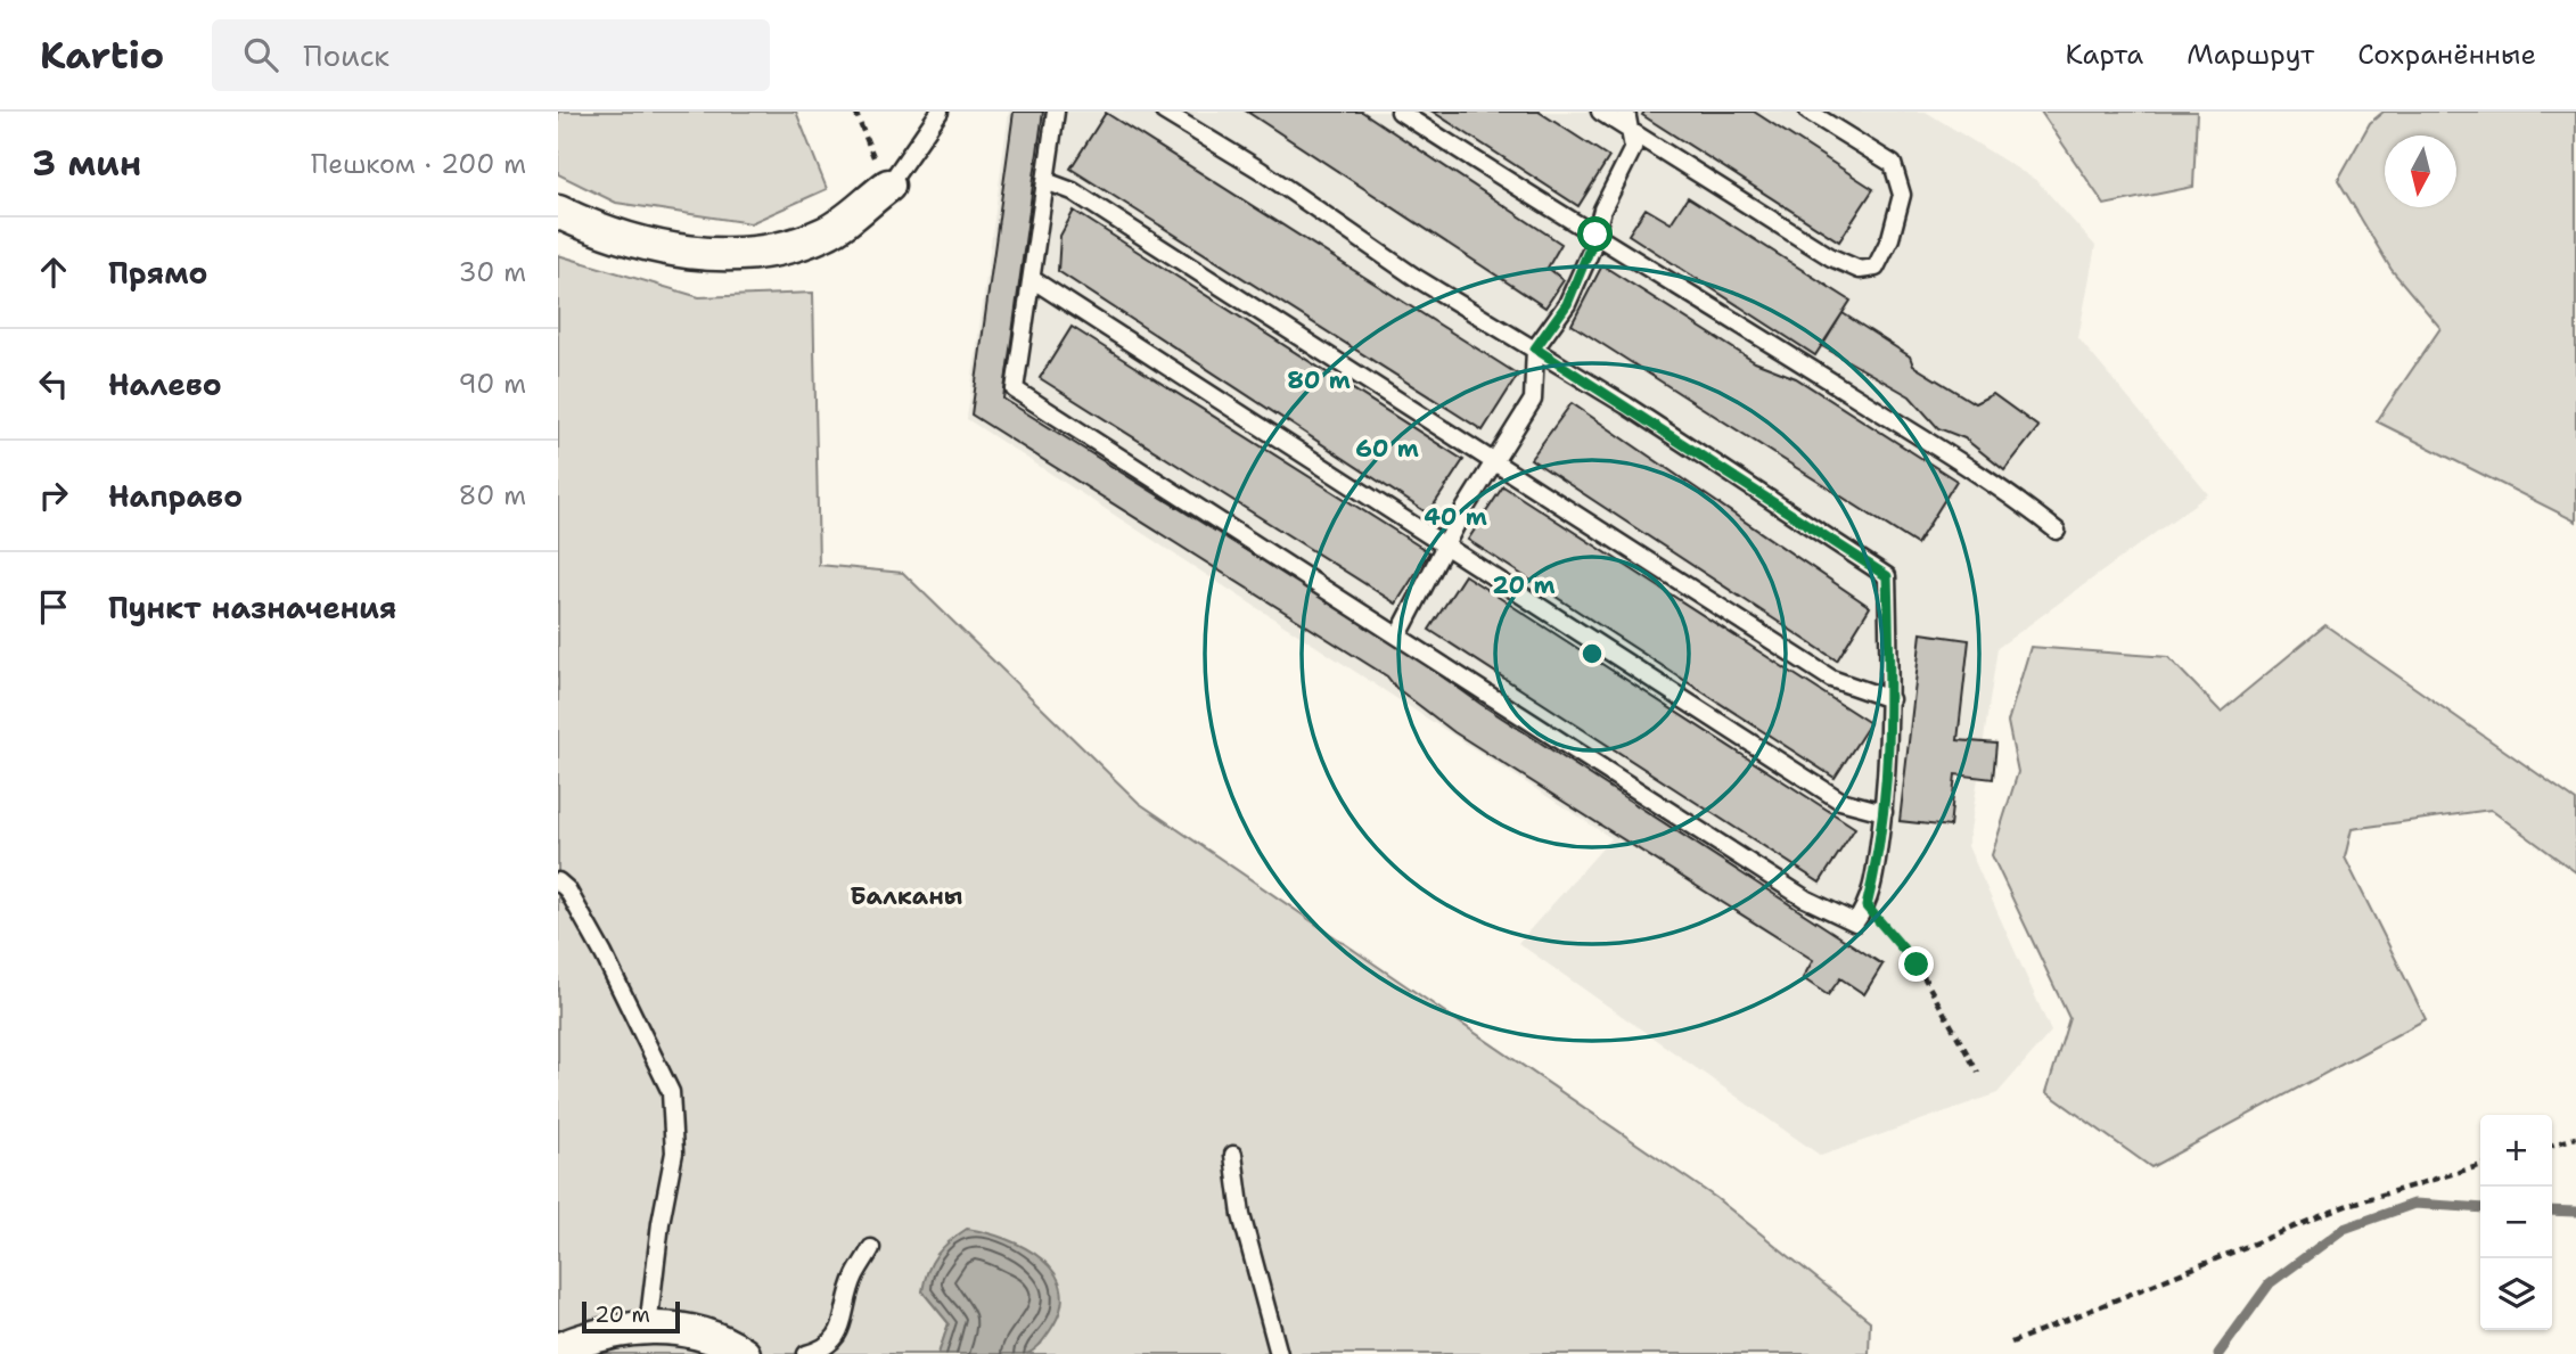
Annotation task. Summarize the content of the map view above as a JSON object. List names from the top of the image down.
{
  "districts": ["Балканы"],
  "scale_bar": "20 m",
  "north": "bottom",
  "page": {
    "header": "Kartio",
    "search": "Поиск",
    "nav": ["Карта", "Маршрут", "Сохранённые"],
    "heading": ["3 мин", "Пешком · 200 m"],
    "list": [
      ["Прямо", "30 m"],
      ["Налево", "90 m"],
      ["Направо", "80 m"],
      "Пункт назначения"
    ],
    "map_buttons": ["+", "−"],
    "scale": "20 m"
  },
  "rings": [
    "80 m",
    "60 m",
    "40 m",
    "20 m"
  ]
}
